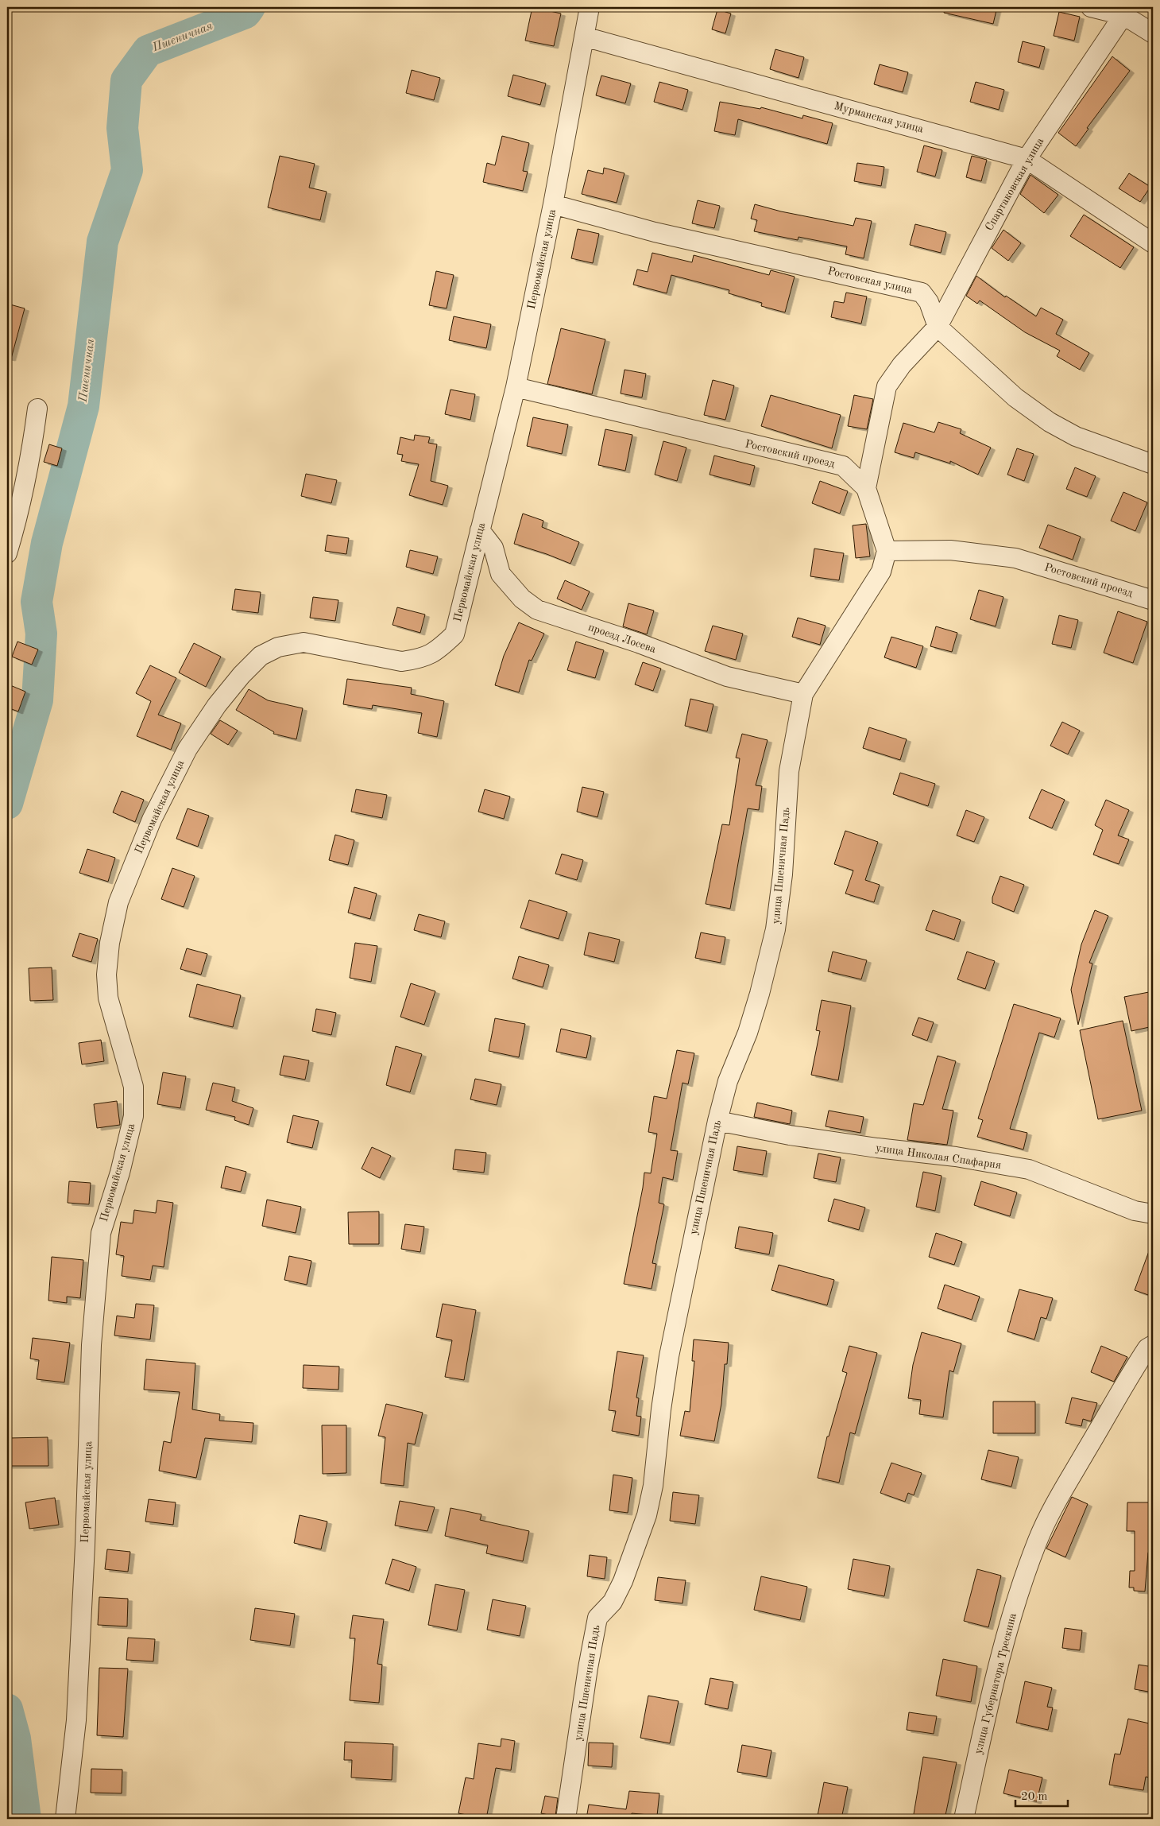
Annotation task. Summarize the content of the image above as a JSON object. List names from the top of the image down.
{
  "streets": {
    "street": [
      "Мурманская улица",
      "Спартаковская улица",
      "Первомайская улица",
      "Ростовская улица",
      "Ростовский проезд",
      "проезд Лосева",
      "улица Пшеничная Падь",
      "улица Николая Спафария",
      "улица Губернатора Трескина"
    ]
  },
  "crossings": [
    ["Мурманская улица", "Спартаковская улица"],
    ["Мурманская улица", "Первомайская улица"],
    ["Спартаковская улица", "Ростовская улица"],
    ["Спартаковская улица", "Ростовский проезд"],
    ["Первомайская улица", "Ростовская улица"],
    ["Первомайская улица", "Ростовский проезд"],
    ["Первомайская улица", "проезд Лосева"],
    ["Ростовский проезд", "улица Пшеничная Падь"],
    ["проезд Лосева", "улица Пшеничная Падь"],
    ["улица Пшеничная Падь", "улица Николая Спафария"]
  ],
  "water": ["Пшеничная"],
  "scale_bar": "20 m"
}
